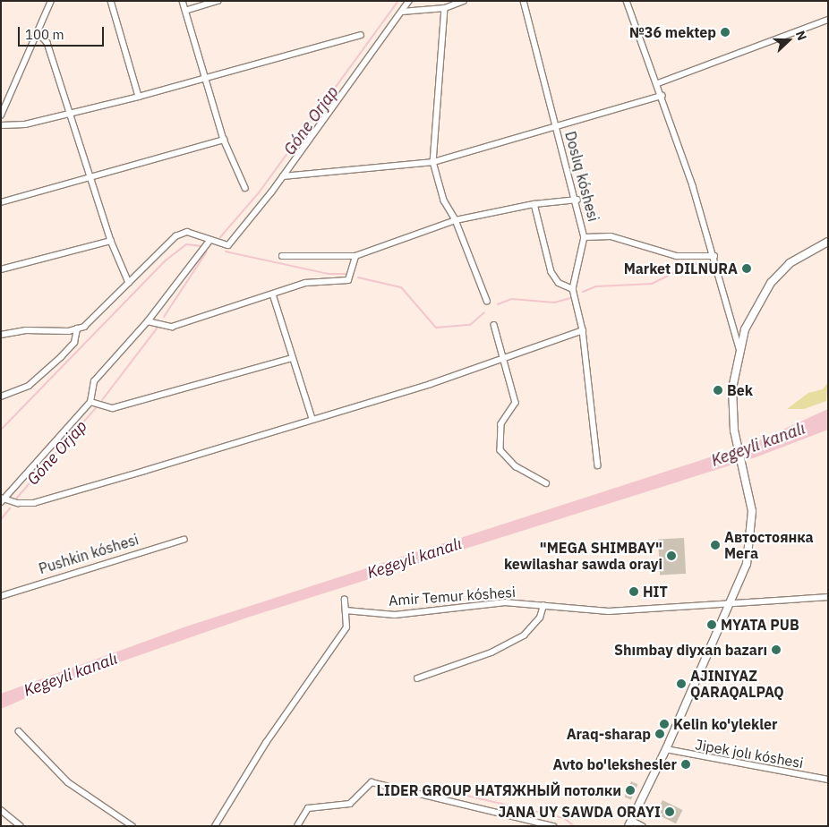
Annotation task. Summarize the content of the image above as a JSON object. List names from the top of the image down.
{
  "streets": {
    "street": [
      "Doslıq kóshesi",
      "Pushkin kóshesi",
      "Amir Temur kóshesi",
      "Jipek jolı kóshesi"
    ]
  },
  "water": ["Góne Orjap", "Kegeyli kanalı"],
  "places": [
    "№36 mektep",
    "Market DILNURA",
    "Bek",
    "Автостоянка Мега",
    "\"MEGA SHIMBAY\" kewilashar sawda orayi",
    "HIT",
    "MYATA PUB",
    "Shımbay diyxan bazarı",
    "AJINIYAZ QARAQALPAQ",
    "Kelin ko'ylekler",
    "Araq-sharap",
    "Avto bo'lekshesler",
    "LIDER GROUP НАТЯЖНЫЙ потолки",
    "JANA UY SAWDA ORAYI"
  ],
  "scale_bar": "100 m",
  "north": "right"
}
